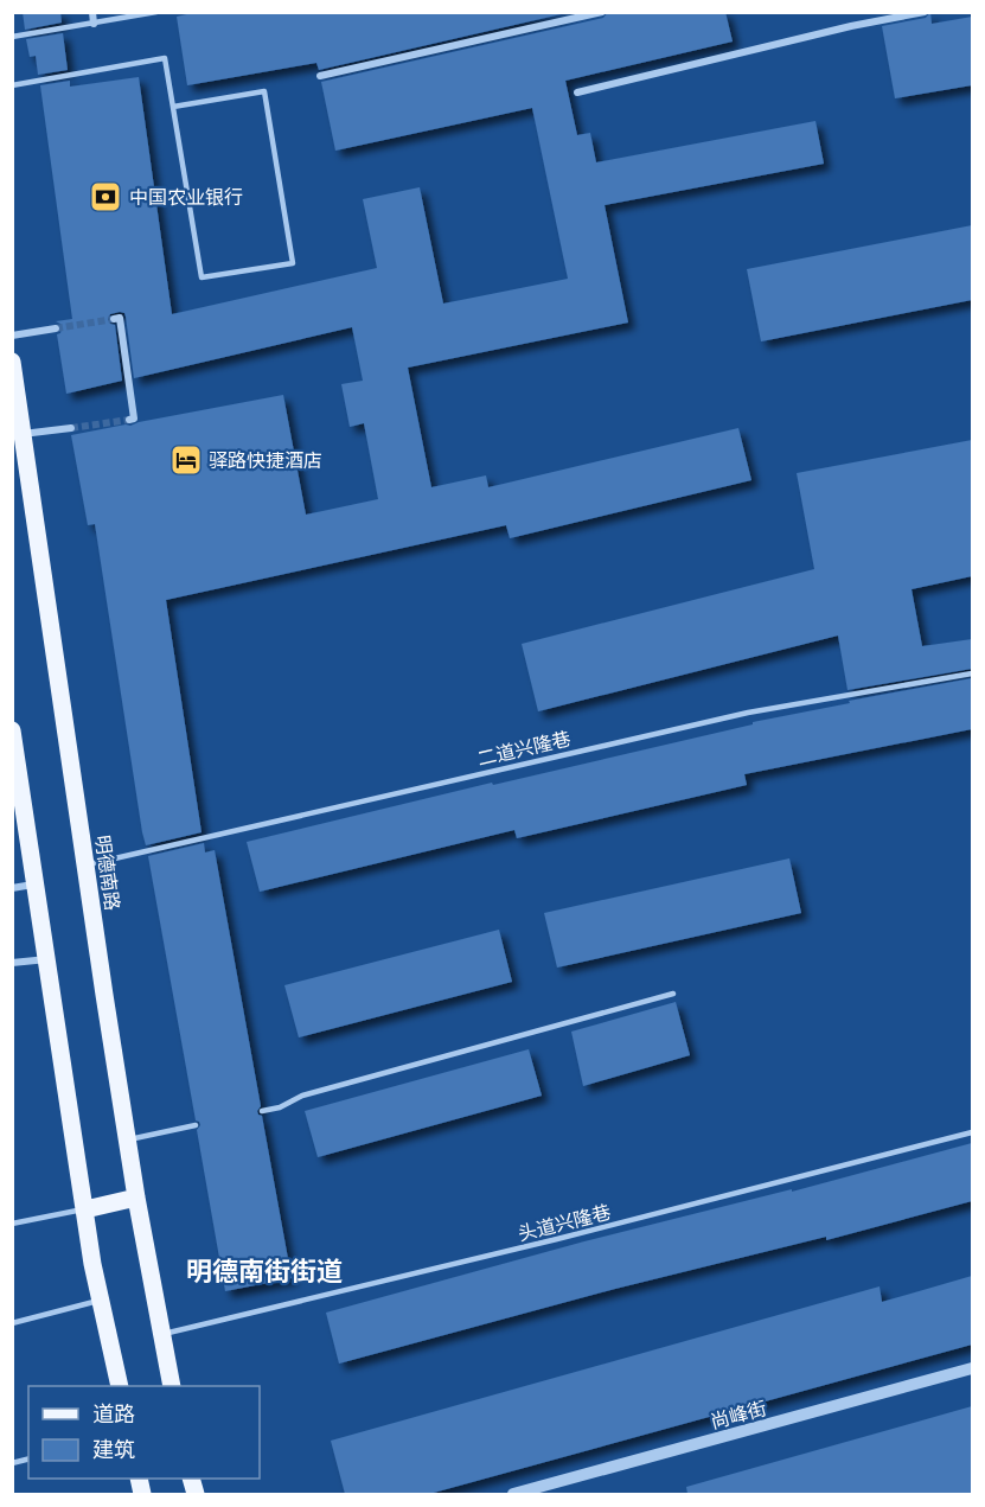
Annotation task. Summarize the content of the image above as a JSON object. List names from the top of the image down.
{
  "streets": {
    "main road": ["明德南路"],
    "street": ["尚峰街"],
    "lane": ["二道兴隆巷", "头道兴隆巷"]
  },
  "crossings": [
    ["二道兴隆巷", "明德南路"],
    ["明德南路", "头道兴隆巷"]
  ],
  "districts": ["明德南街街道"],
  "places": {
    "bank": ["中国农业银行"],
    "hotel": ["驿路快捷酒店"]
  },
  "legend": ["道路", "建筑"]
}
